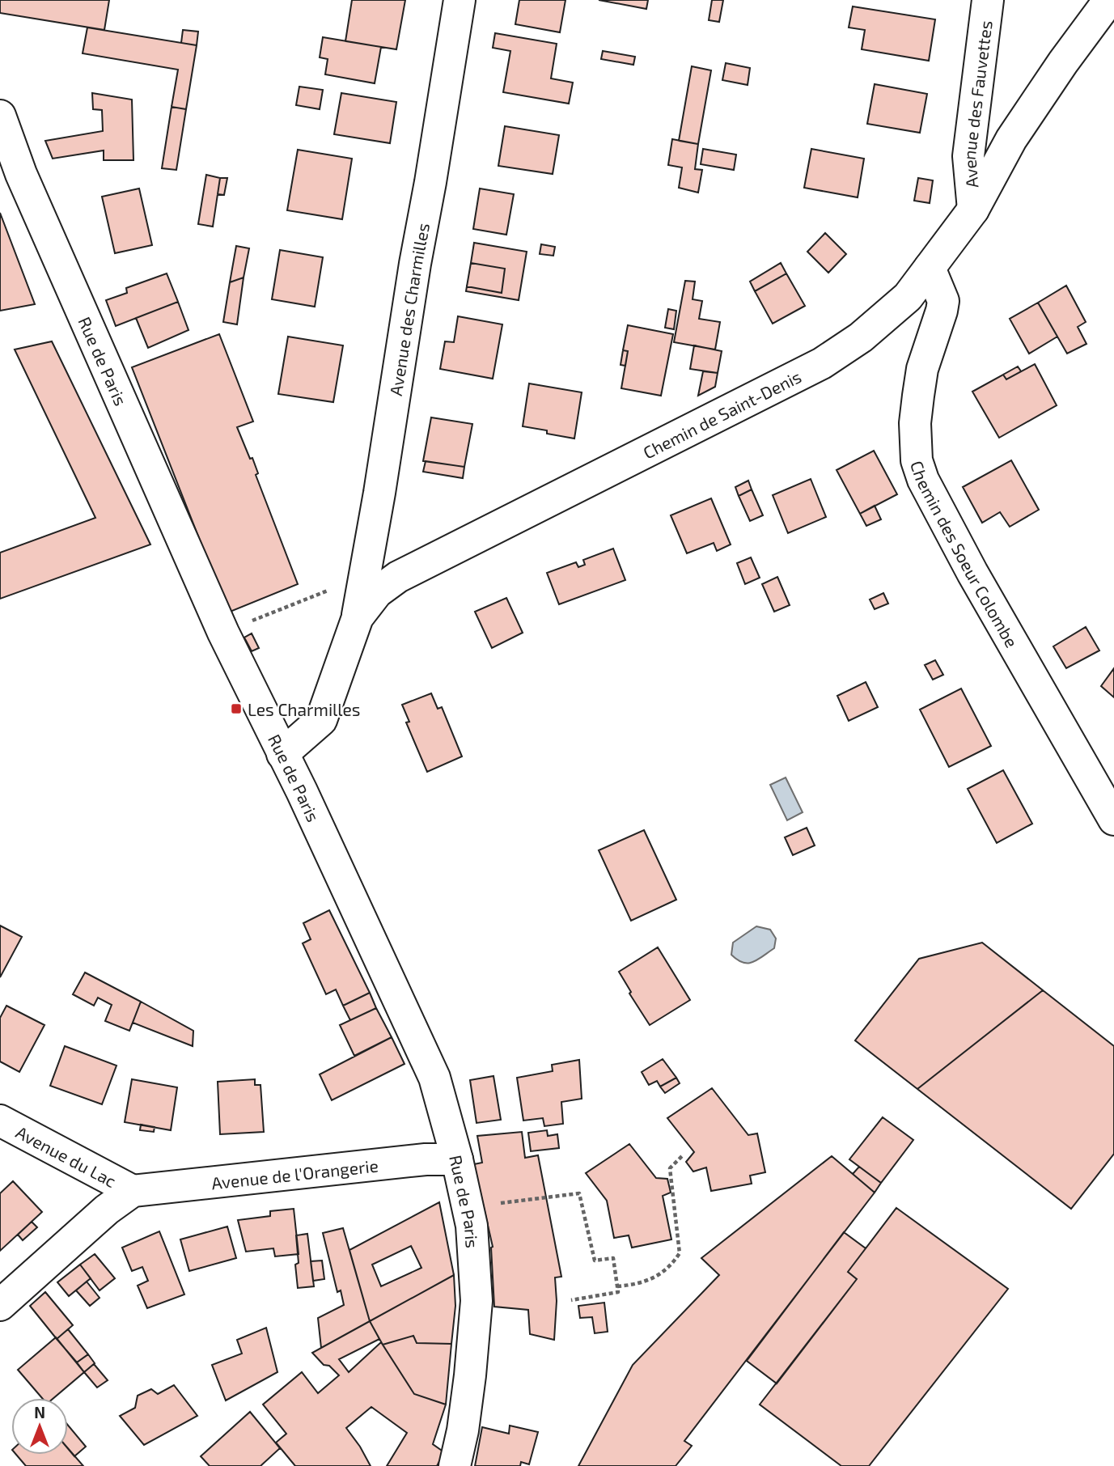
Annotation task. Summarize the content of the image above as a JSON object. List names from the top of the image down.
{
  "streets": {
    "street": [
      "Avenue des Fauvettes",
      "Avenue des Charmilles",
      "Rue de Paris",
      "Chemin de Saint-Denis",
      "Chemin des Soeur Colombe",
      "Avenue du Lac",
      "Avenue de l'Orangerie"
    ]
  },
  "crossings": [
    ["Avenue des Fauvettes", "Chemin de Saint-Denis"],
    ["Avenue des Charmilles", "Chemin de Saint-Denis"],
    ["Rue de Paris", "Chemin de Saint-Denis"],
    ["Rue de Paris", "Avenue de l'Orangerie"],
    ["Chemin de Saint-Denis", "Chemin des Soeur Colombe"],
    ["Avenue du Lac", "Avenue de l'Orangerie"]
  ],
  "places": {
    "transit": ["Les Charmilles"]
  },
  "north": "top"
}
